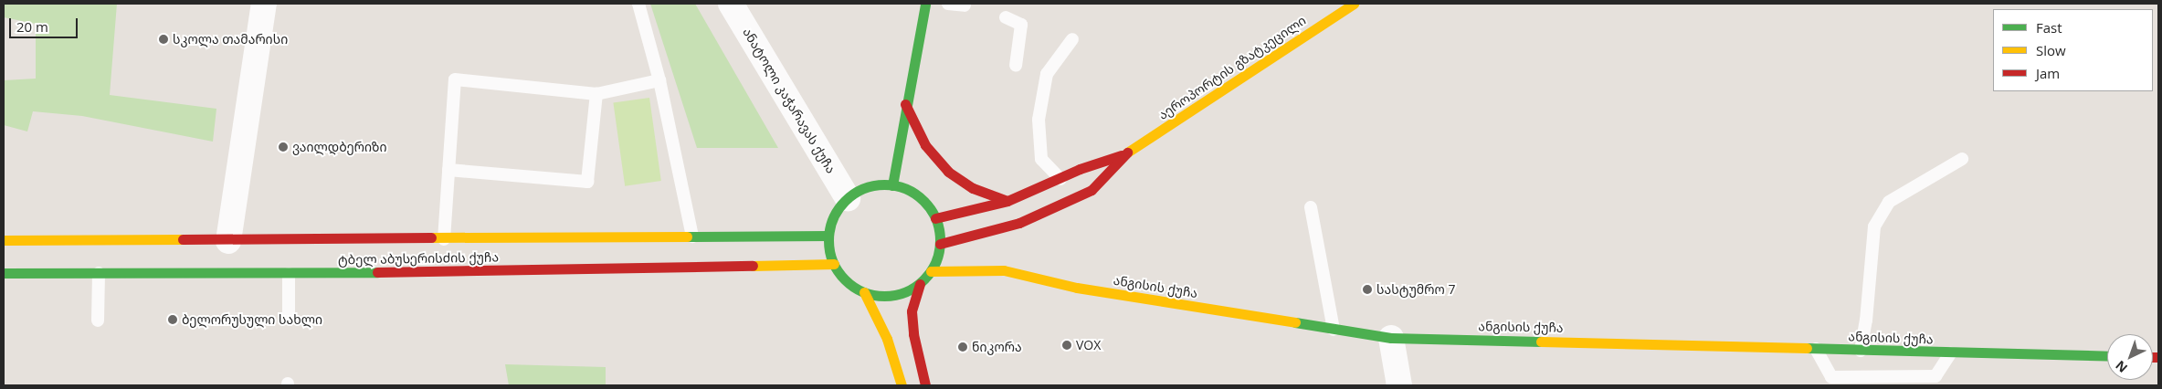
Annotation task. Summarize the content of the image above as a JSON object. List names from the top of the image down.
{
  "streets": {
    "main road": ["აეროპორტის გზატკეცილი", "ტბელ აბუსერისძის ქუჩა", "ანგისის ქუჩა"],
    "street": ["ანატოლი კაჭარავას ქუჩა"]
  },
  "crossings": [
    ["აეროპორტის გზატკეცილი", "ანატოლი კაჭარავას ქუჩა"],
    ["აეროპორტის გზატკეცილი", "ტბელ აბუსერისძის ქუჩა"],
    ["აეროპორტის გზატკეცილი", "ანგისის ქუჩა"],
    ["ანატოლი კაჭარავას ქუჩა", "ტბელ აბუსერისძის ქუჩა"],
    ["ანატოლი კაჭარავას ქუჩა", "ანგისის ქუჩა"],
    ["ტბელ აბუსერისძის ქუჩა", "ანგისის ქუჩა"]
  ],
  "places": [
    "სკოლა თამარისი",
    "ვაილდბერიზი",
    "სასტუმრო 7",
    "ბელორუსული სახლი",
    "VOX",
    "ნიკორა"
  ],
  "legend": ["Fast", "Slow", "Jam"],
  "scale_bar": "20 m",
  "north": "bottom left"
}
